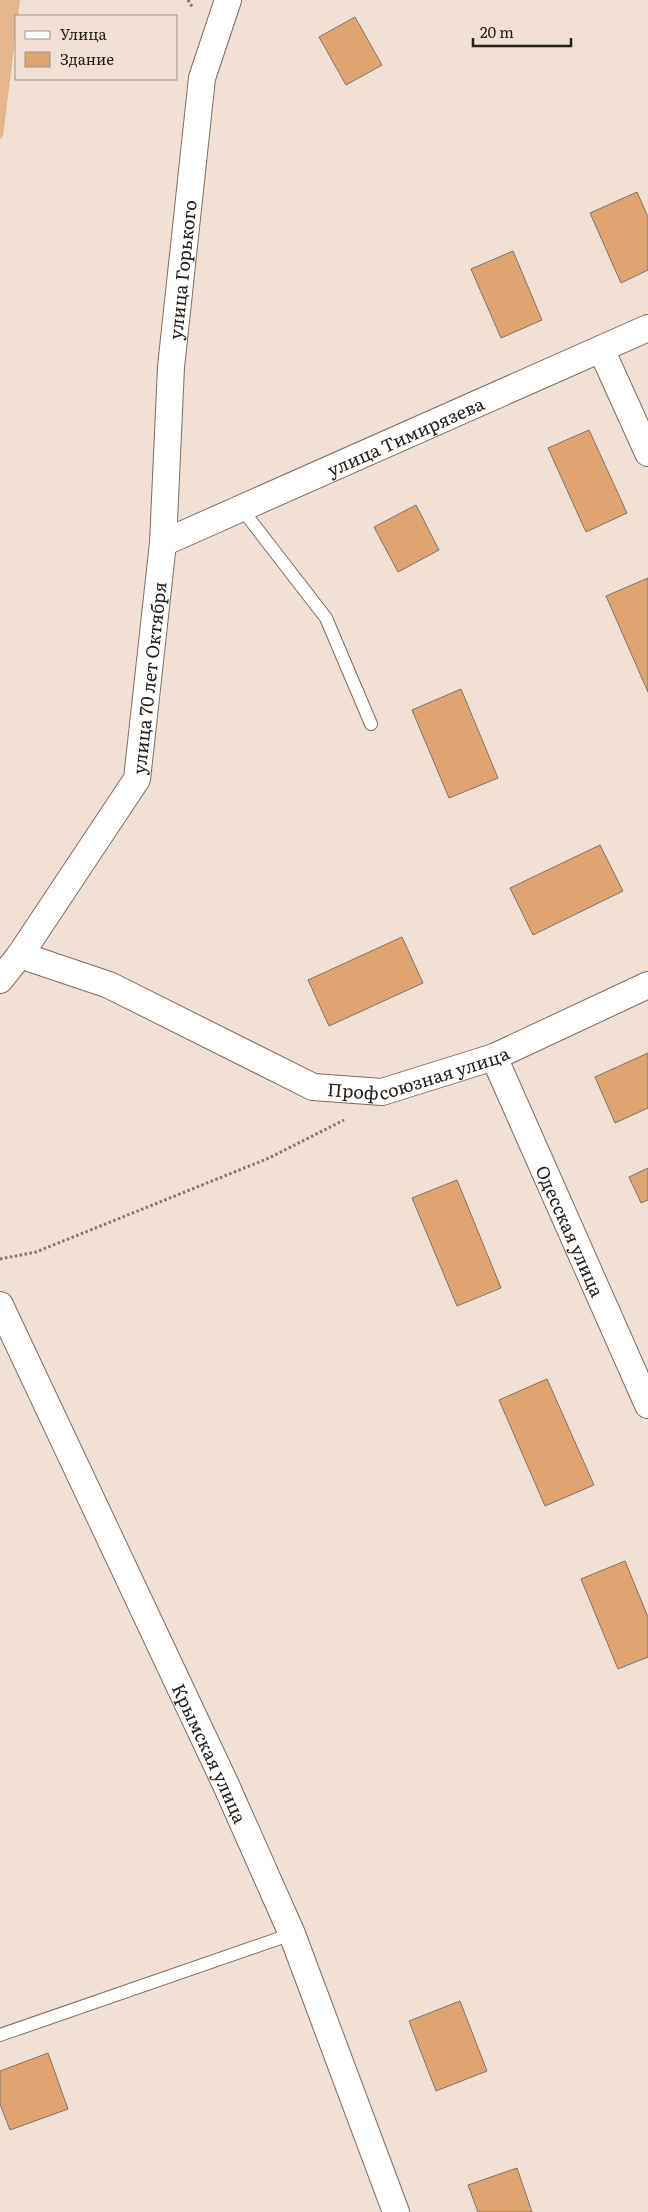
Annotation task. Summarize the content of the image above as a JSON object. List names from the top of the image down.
{
  "streets": {
    "street": [
      "улица Горького",
      "улица Тимирязева",
      "улица 70 лет Октября",
      "Профсоюзная улица",
      "Одесская улица",
      "Крымская улица"
    ]
  },
  "crossings": [
    ["улица Горького", "улица Тимирязева"],
    ["улица Горького", "улица 70 лет Октября"],
    ["улица Тимирязева", "улица 70 лет Октября"],
    ["улица 70 лет Октября", "Профсоюзная улица"],
    ["Профсоюзная улица", "Одесская улица"]
  ],
  "legend": ["Улица", "Здание"],
  "scale_bar": "20 m"
}
